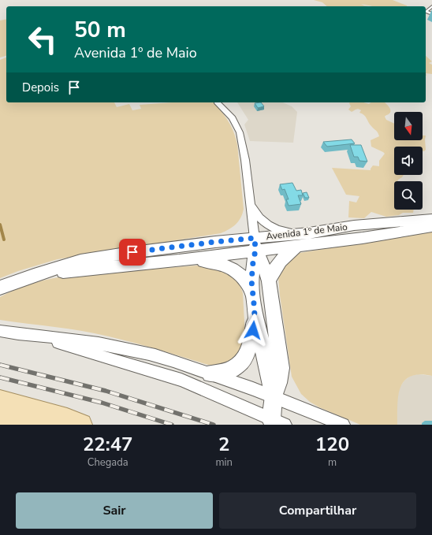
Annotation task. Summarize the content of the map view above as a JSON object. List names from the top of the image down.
{
  "streets": {
    "main road": ["Avenida 1º de Maio"]
  },
  "north": "bottom",
  "page": {
    "turn": ["50 m", "Avenida 1º de Maio"],
    "then": "Depois",
    "eta": [
      "22:47",
      "Chegada",
      "2",
      "min",
      "120",
      "m"
    ],
    "buttons": ["Sair", "Compartilhar"]
  }
}
